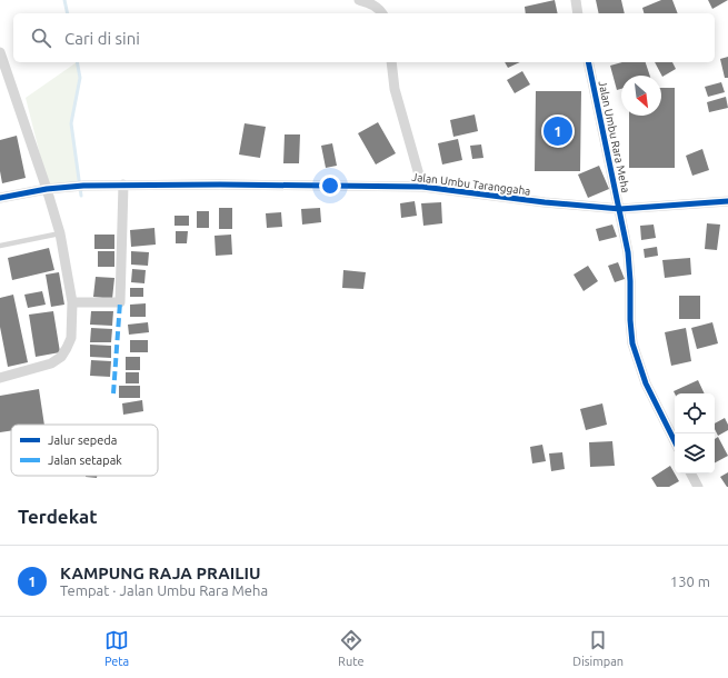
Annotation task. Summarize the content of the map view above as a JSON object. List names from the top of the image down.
{
  "streets": {
    "street": ["Jalan Umbu Rara Meha", "Jalan Umbu Taranggaha"]
  },
  "crossings": [
    ["Jalan Umbu Rara Meha", "Jalan Umbu Taranggaha"]
  ],
  "legend": ["Jalur sepeda", "Jalan setapak"],
  "north": "bottom right",
  "page": {
    "search": "Cari di sini",
    "pins": "1",
    "heading": "Terdekat",
    "list": [
      {
        "mark": "1",
        "name": "KAMPUNG RAJA PRAILIU",
        "note": "Tempat · Jalan Umbu Rara Meha",
        "value": "130 m"
      }
    ],
    "nav": ["Peta", "Rute", "Disimpan"]
  }
}
